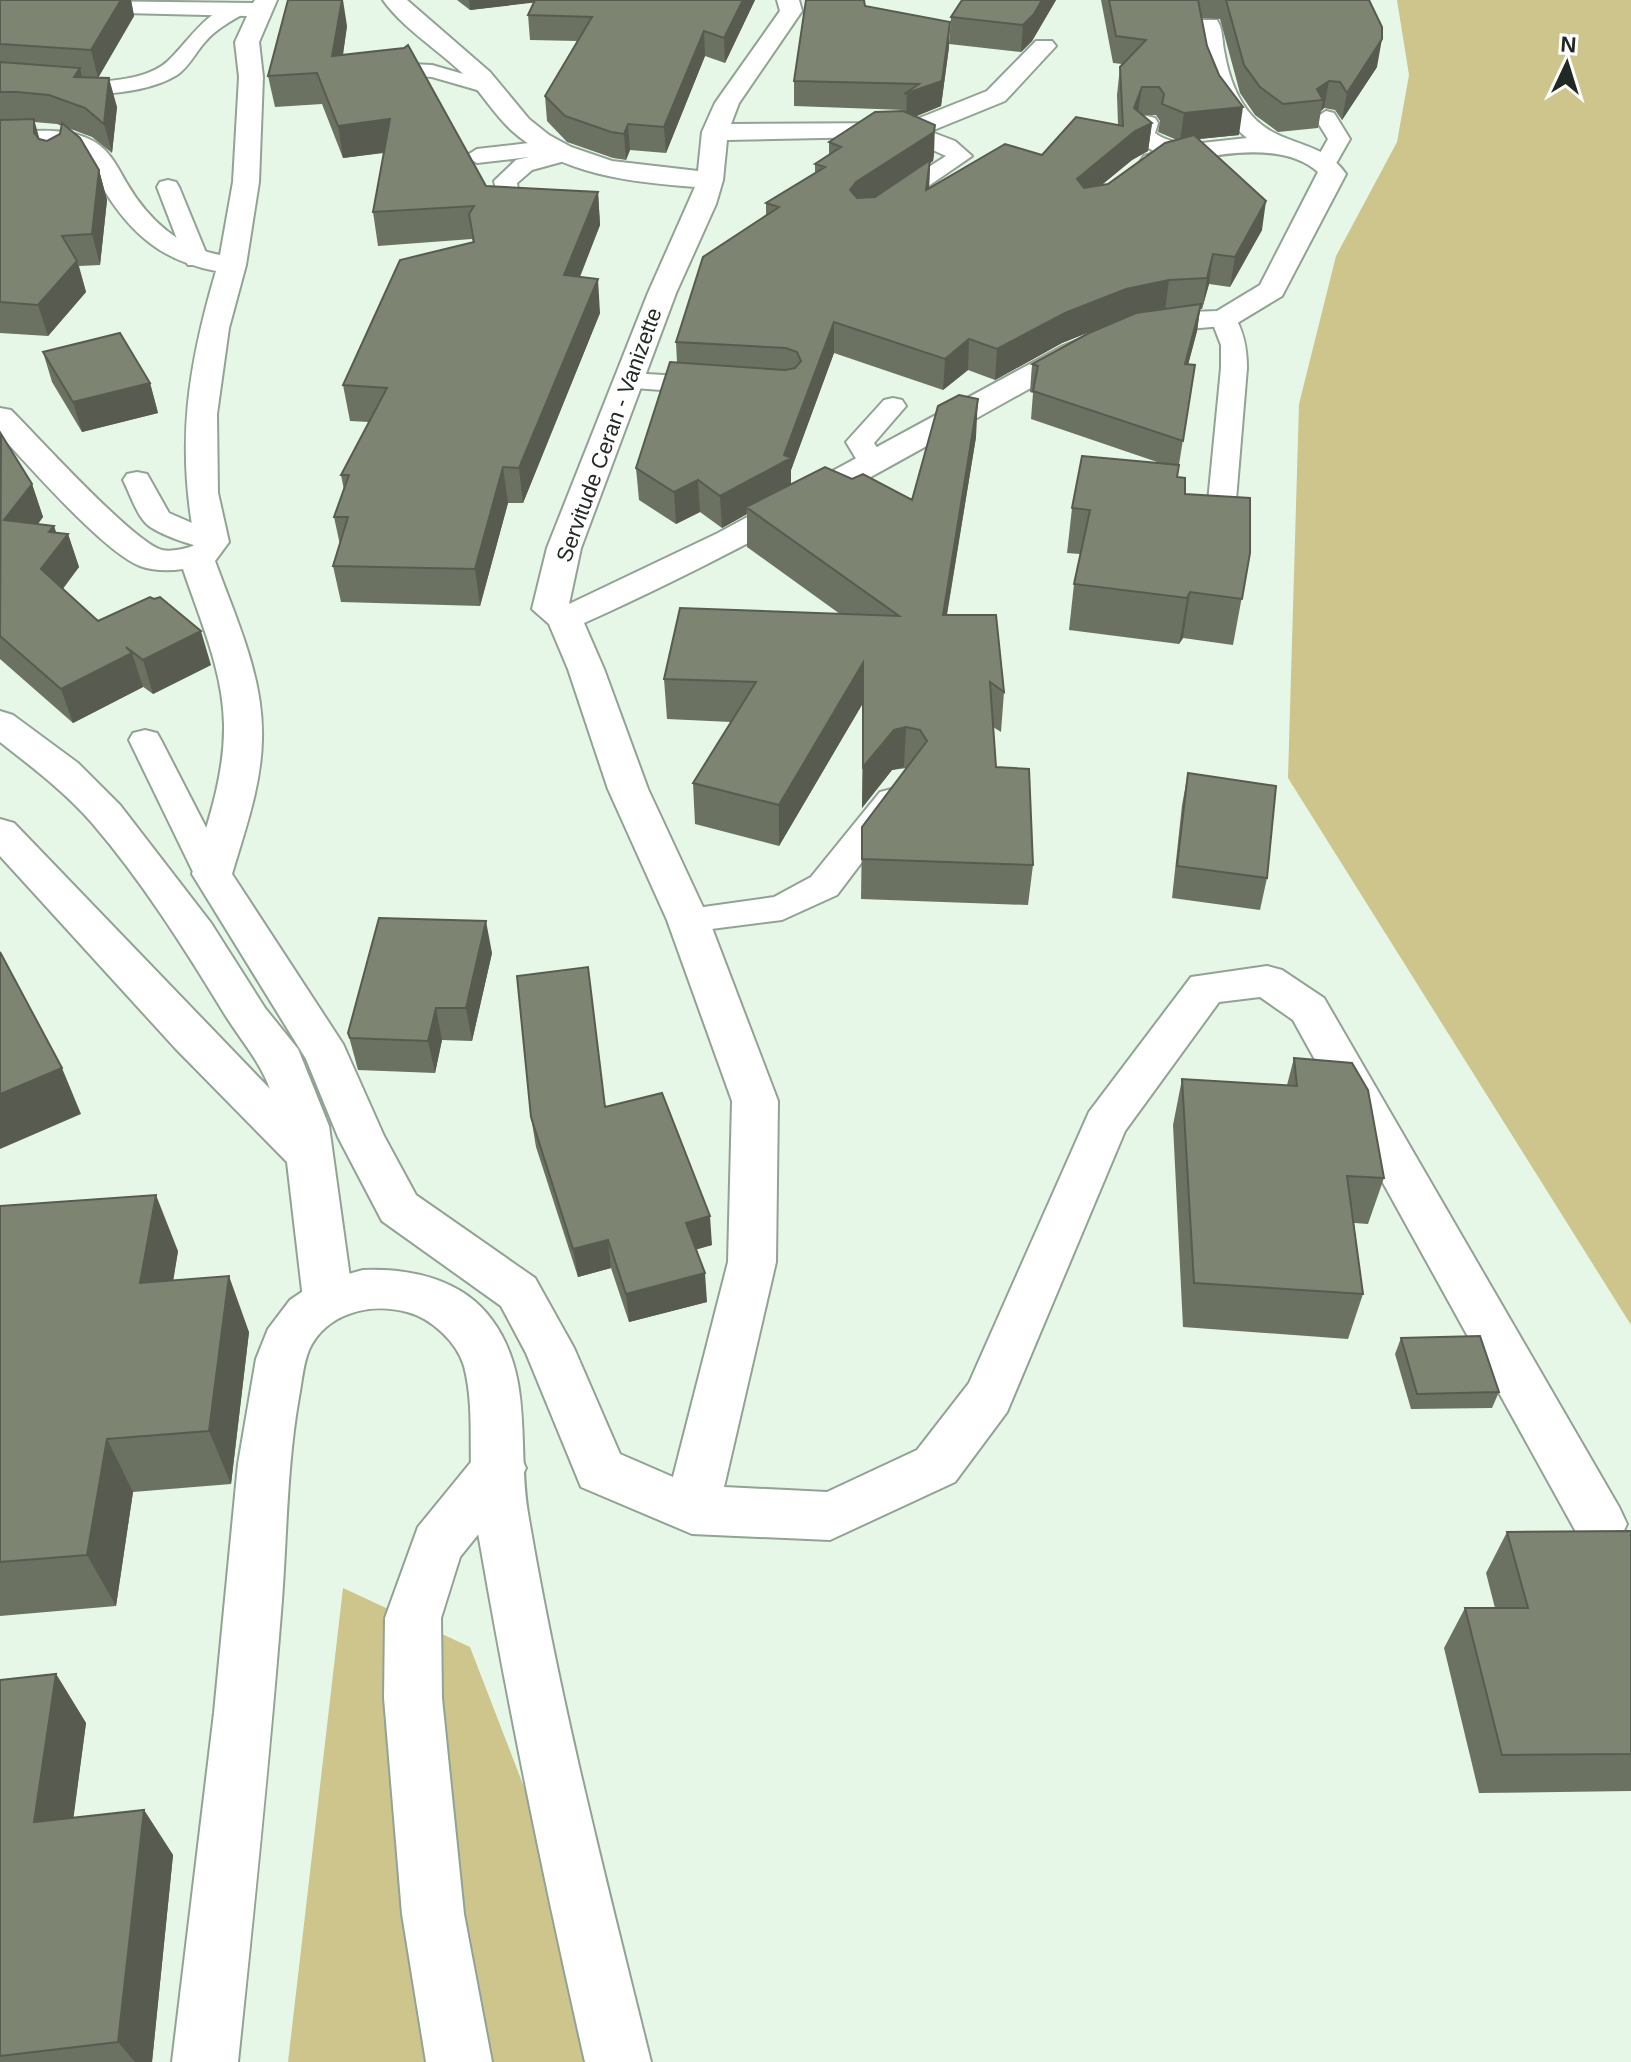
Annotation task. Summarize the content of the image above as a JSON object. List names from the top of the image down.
{
  "streets": {
    "street": ["Servitude Ceran - Vanizette"]
  },
  "north": "top"
}
